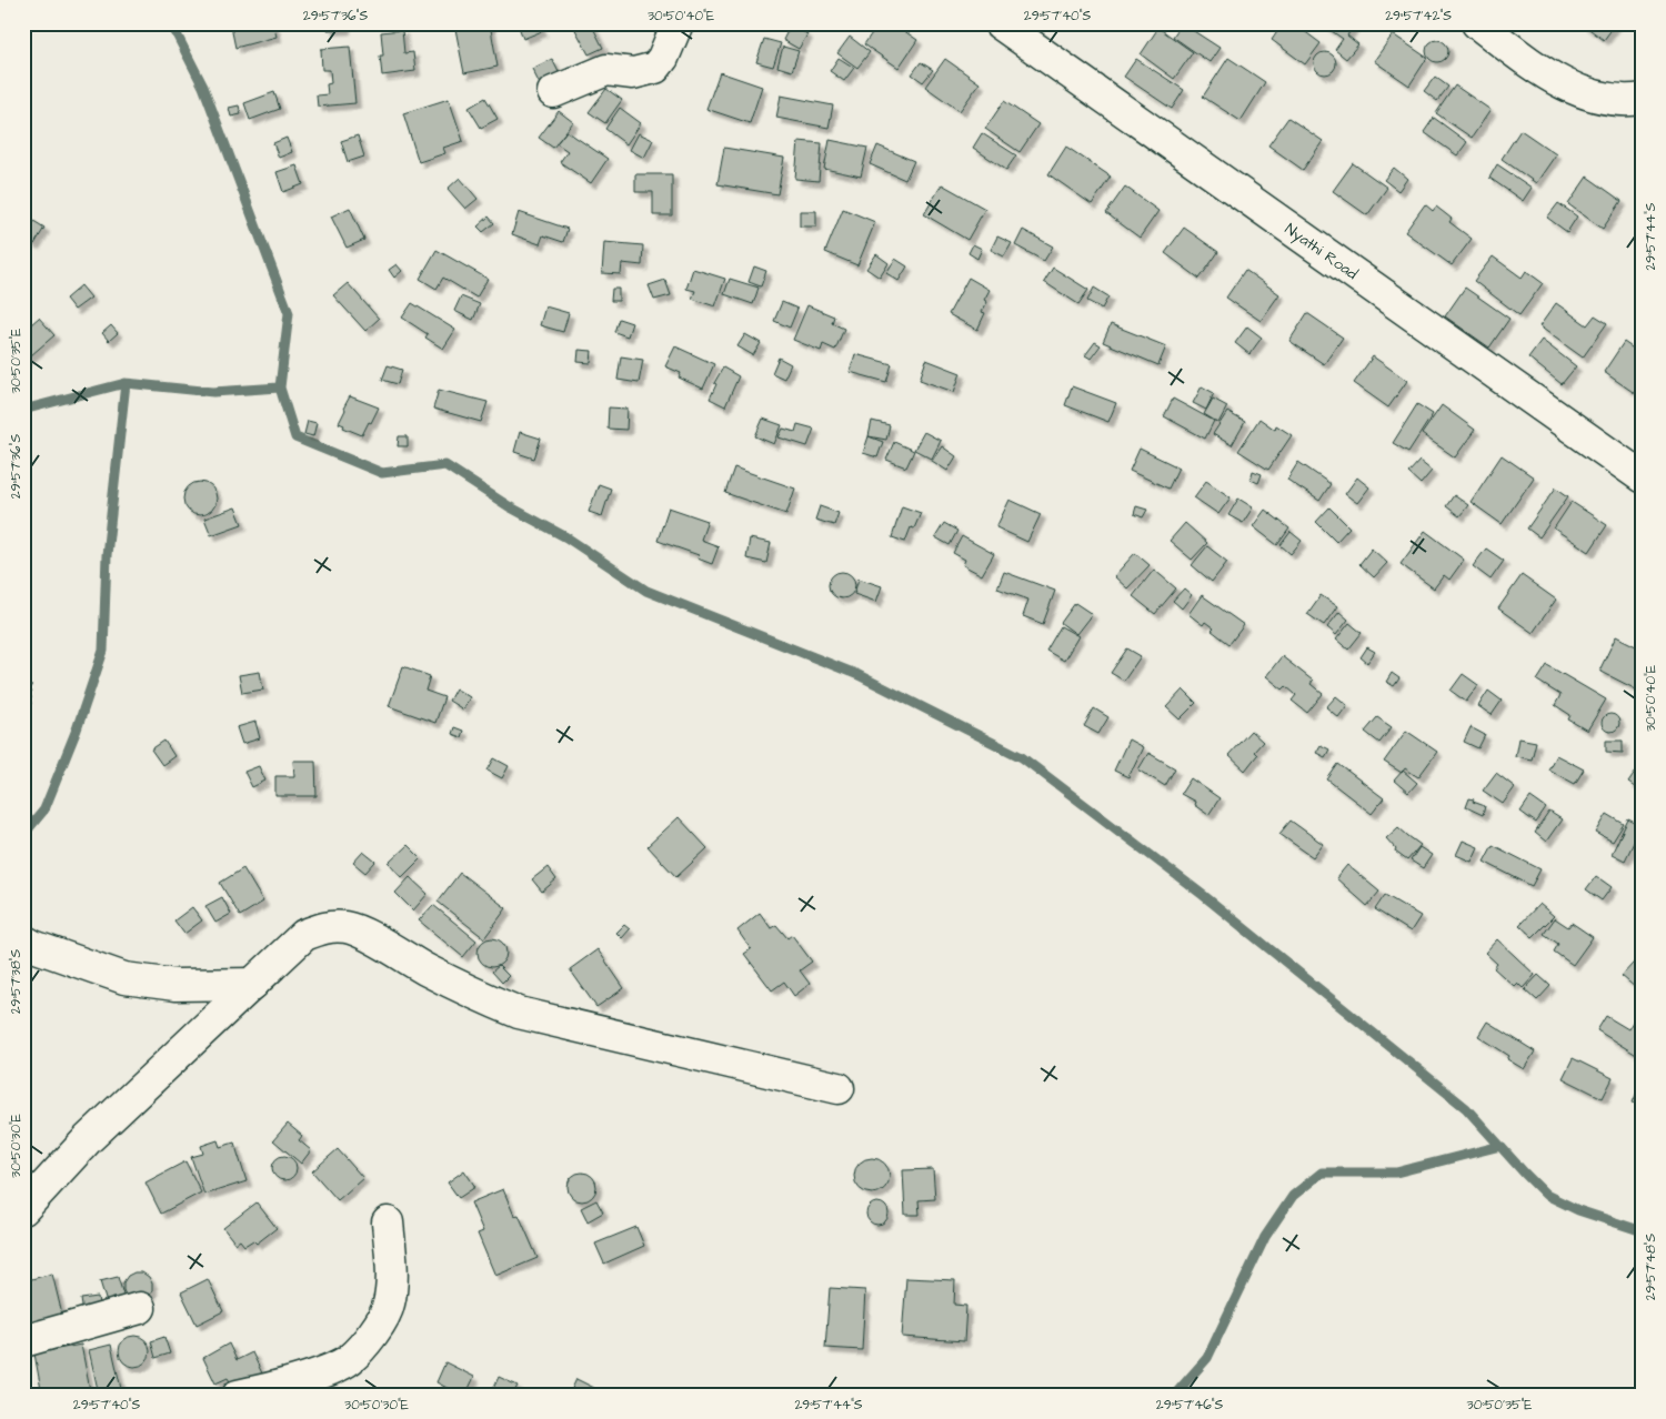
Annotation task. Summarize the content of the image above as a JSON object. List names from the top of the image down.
{
  "streets": {
    "street": ["Nyathi Road"]
  },
  "coordinates": [
    "29°57'36\"S",
    "30°50'40\"E",
    "29°57'40\"S",
    "29°57'42\"S",
    "29°57'44\"S",
    "30°50'35\"E",
    "29°57'38\"S",
    "30°50'30\"E",
    "29°57'48\"S",
    "29°57'46\"S"
  ]
}
